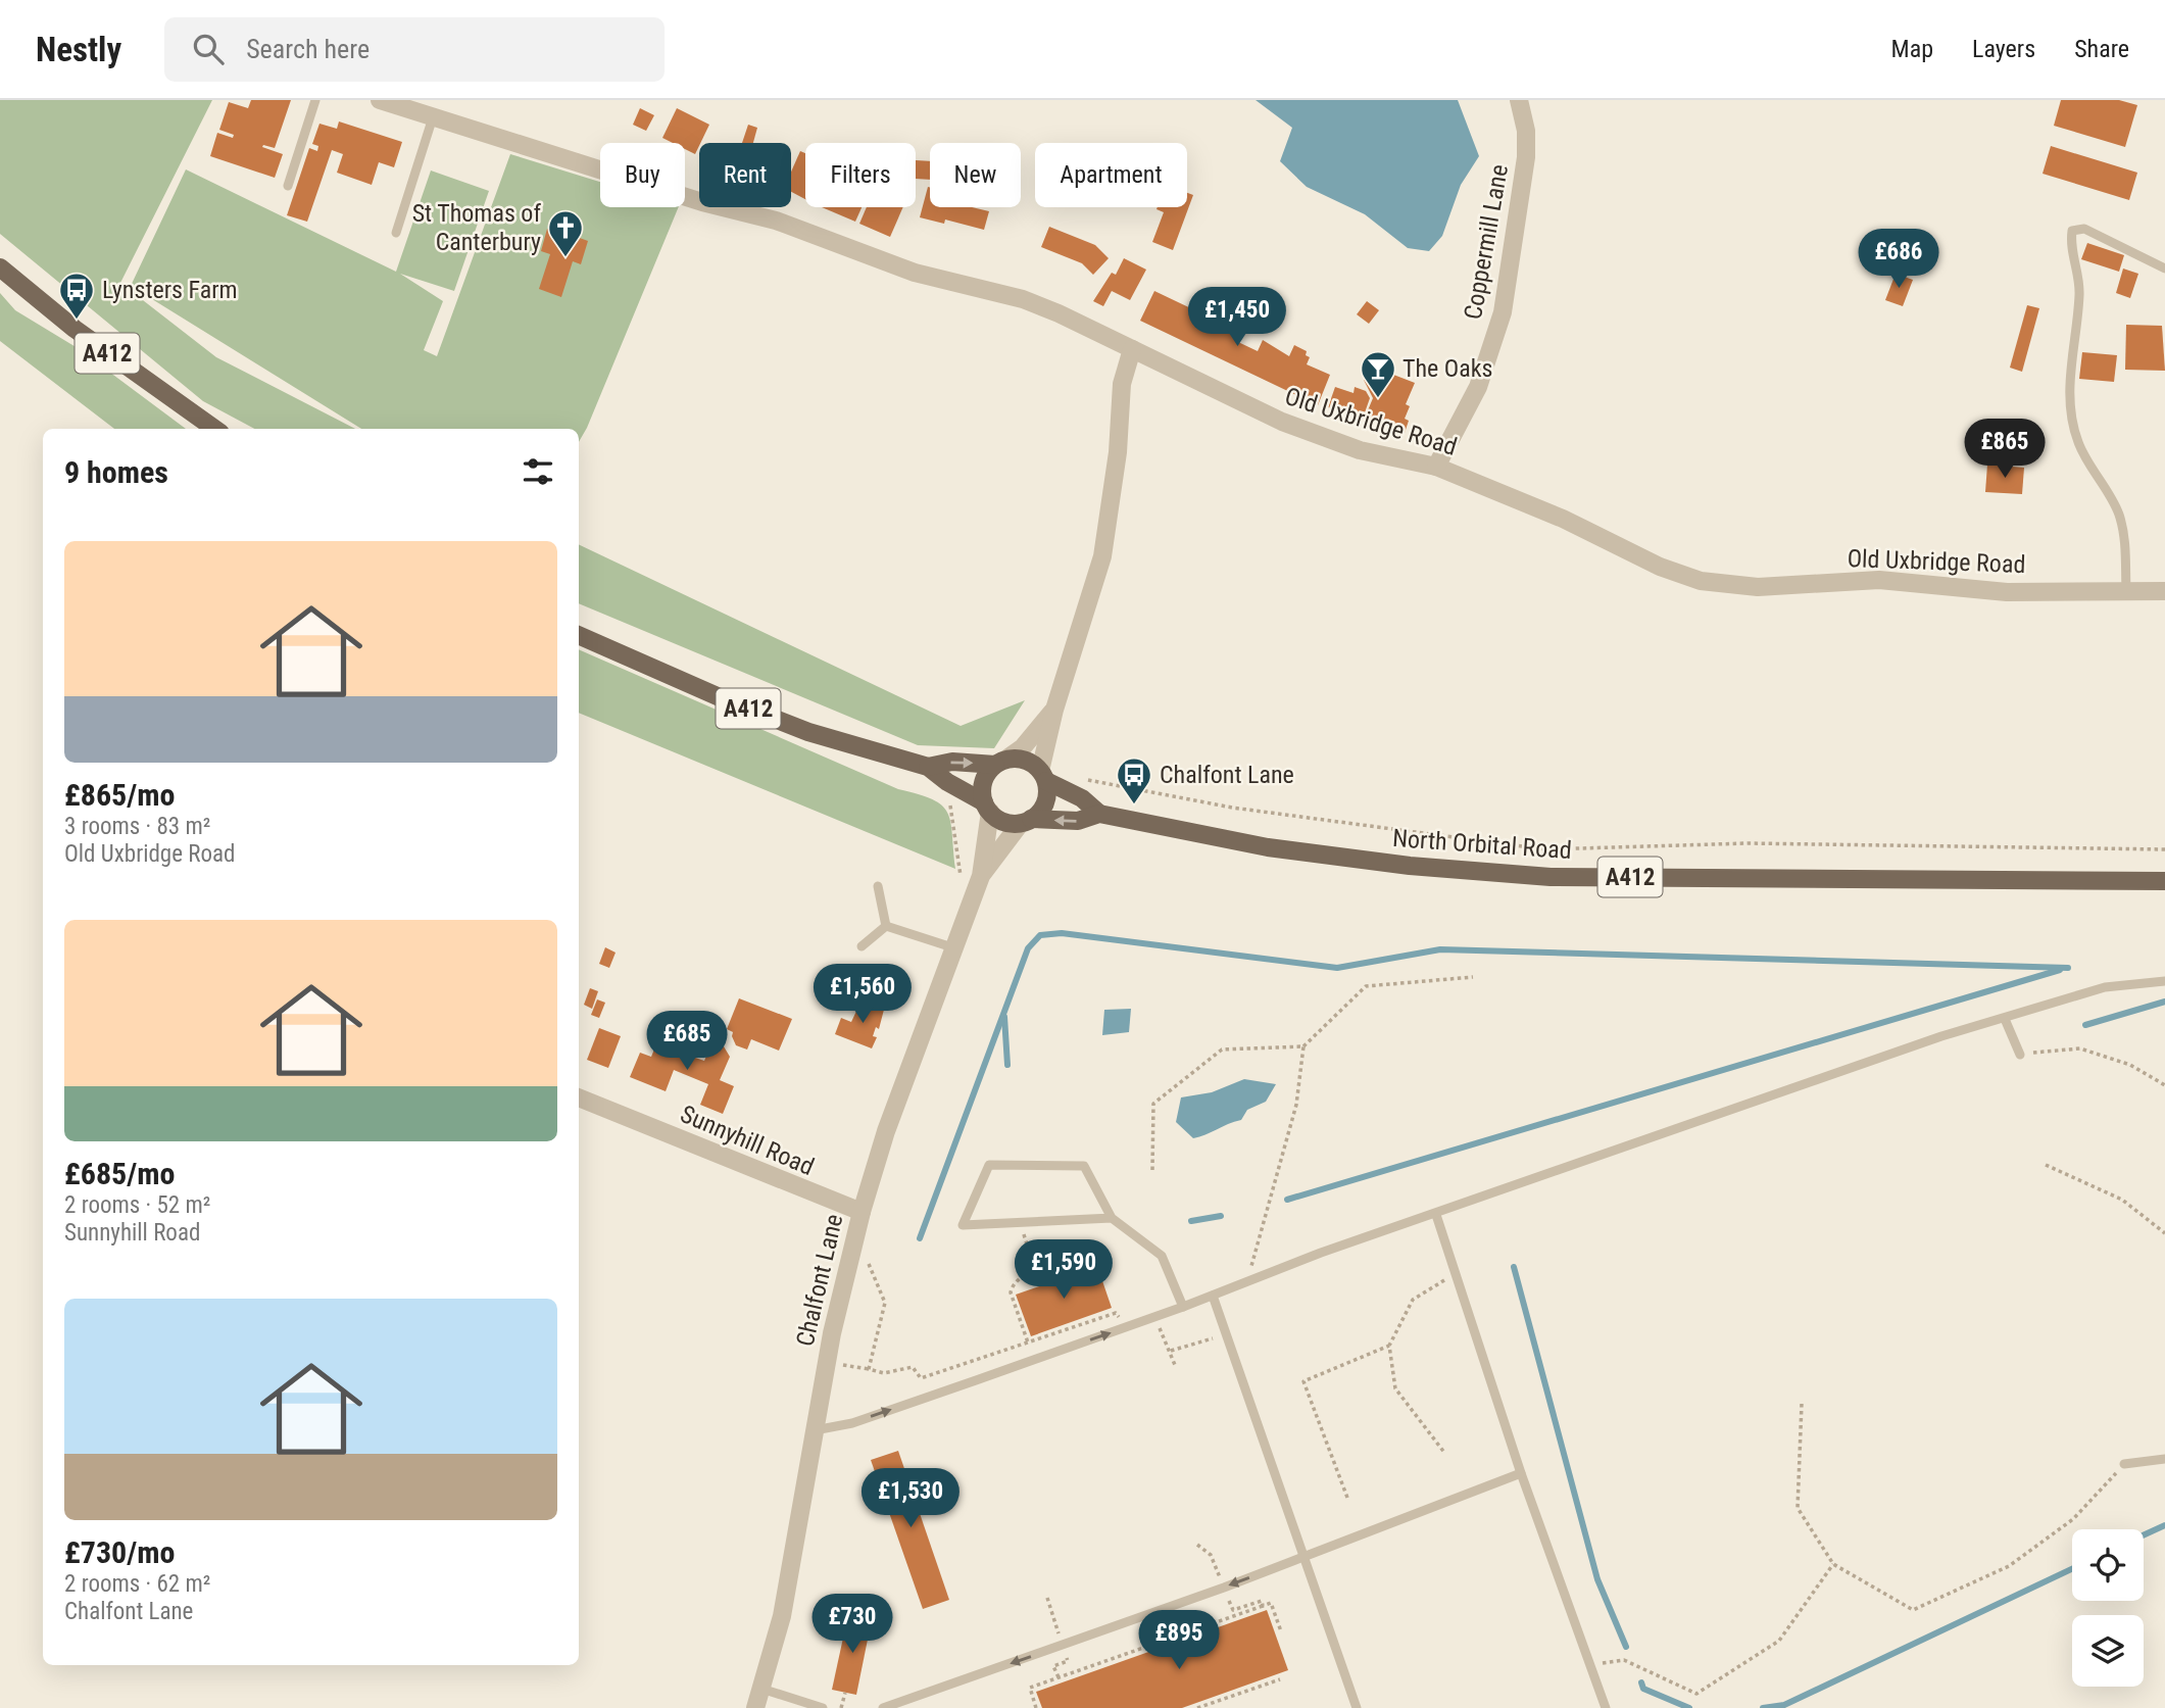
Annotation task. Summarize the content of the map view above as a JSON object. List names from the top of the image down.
{
  "streets": {
    "main road": ["A412", "North Orbital Road"],
    "street": [
      "Coppermill Lane",
      "Old Uxbridge Road",
      "Sunnyhill Road",
      "Chalfont Lane"
    ]
  },
  "crossings": [
    ["Coppermill Lane", "Old Uxbridge Road"],
    ["A412", "North Orbital Road"],
    ["A412", "Chalfont Lane"],
    ["North Orbital Road", "Chalfont Lane"],
    ["Sunnyhill Road", "Chalfont Lane"]
  ],
  "places": {
    "church": ["St Thomas of Canterbury"],
    "bus stop": ["Lynsters Farm", "Chalfont Lane"],
    "bar": ["The Oaks"]
  },
  "page": {
    "header": "Nestly",
    "search": "Search here",
    "nav": ["Map", "Layers", "Share"],
    "chip": [
      "Buy",
      "Rent",
      "Filters",
      "New",
      "Apartment"
    ],
    "price": [
      "£686",
      "£1,450",
      "£865",
      "£1,560",
      "£685",
      "£1,590",
      "£1,530",
      "£730",
      "£895"
    ],
    "heading": "9 homes",
    "list": [
      {
        "name": "£865/mo",
        "note": "3 rooms · 83 m² · Old Uxbridge Road"
      },
      {
        "name": "£685/mo",
        "note": "2 rooms · 52 m² · Sunnyhill Road"
      },
      {
        "name": "£730/mo",
        "note": "2 rooms · 62 m² · Chalfont Lane"
      }
    ]
  }
}
